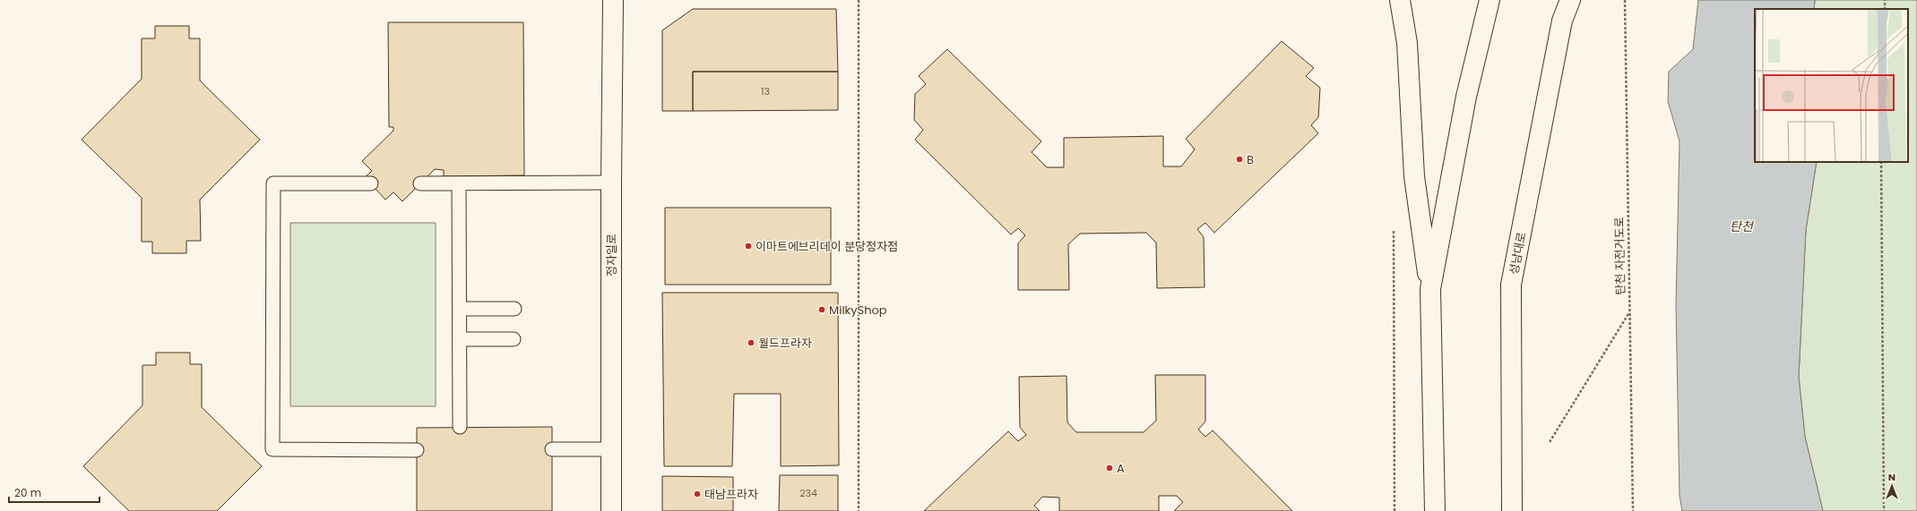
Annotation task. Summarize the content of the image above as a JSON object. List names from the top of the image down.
{
  "streets": {
    "main road": ["성남대로", "정자일로"],
    "path": ["탄천 자전거도로"]
  },
  "water": ["탄천"],
  "places": [
    "B",
    "이마트에브리데이 분당정자점",
    "MilkyShop",
    "월드프라자",
    "A",
    "태남프라자"
  ],
  "house_numbers": ["13", "234"],
  "scale_bar": "20 m",
  "north": "top"
}
